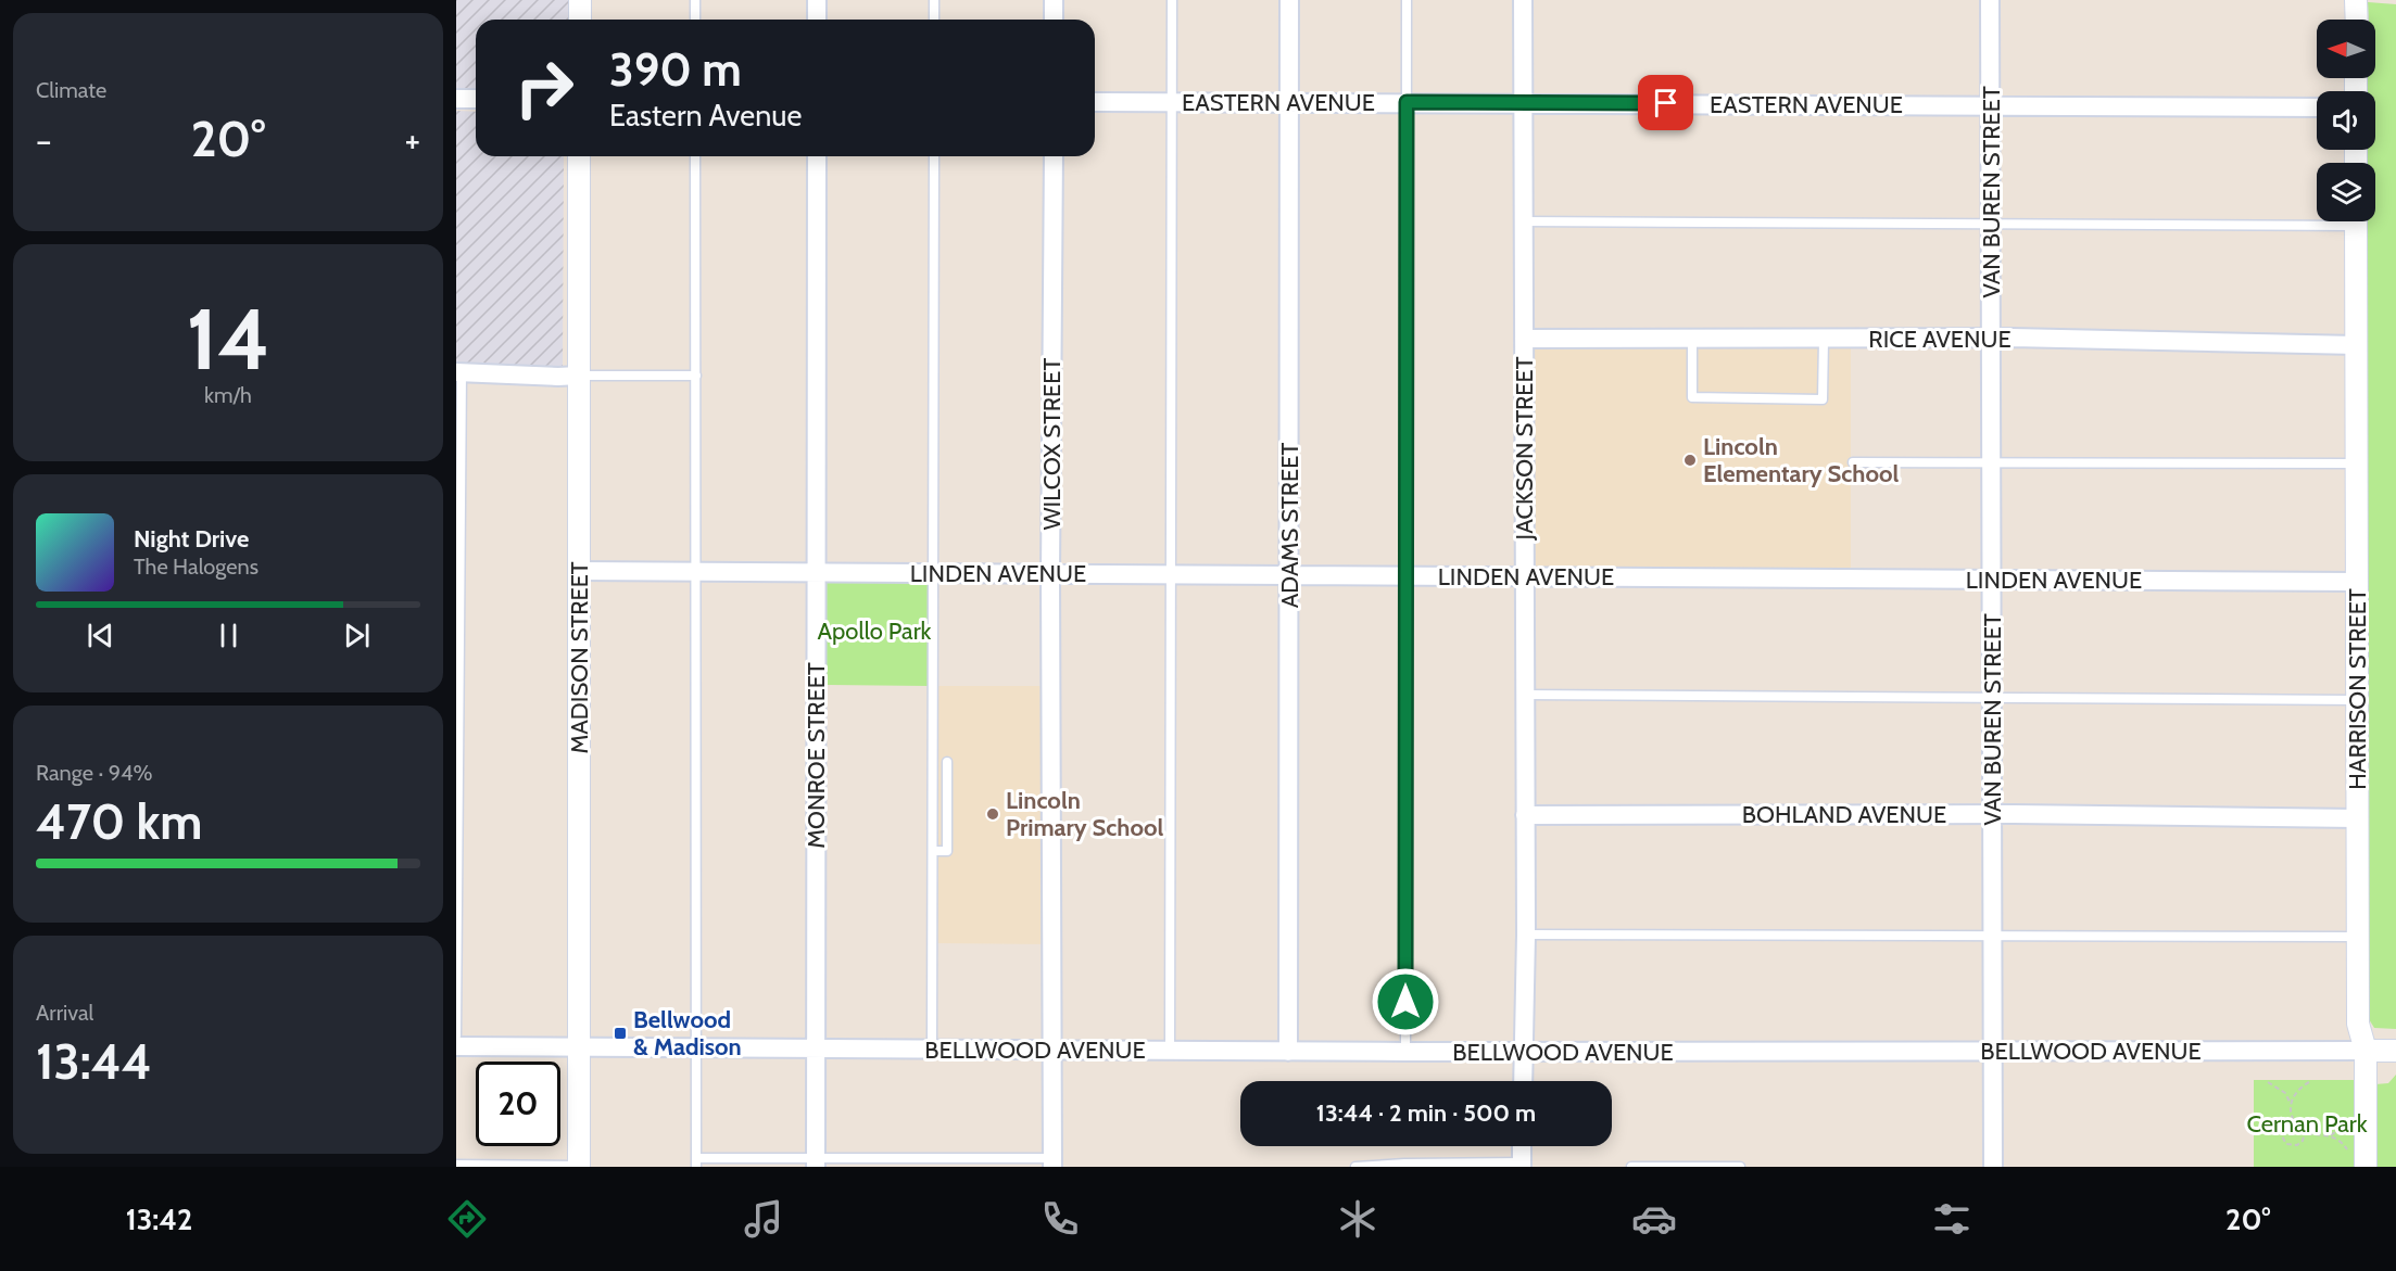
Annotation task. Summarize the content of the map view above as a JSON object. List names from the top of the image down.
{
  "streets": {
    "street": [
      "EASTERN AVENUE",
      "VAN BUREN STREET",
      "RICE AVENUE",
      "WILCOX STREET",
      "JACKSON STREET",
      "ADAMS STREET",
      "LINDEN AVENUE",
      "MADISON STREET",
      "HARRISON STREET",
      "MONROE STREET",
      "BOHLAND AVENUE",
      "BELLWOOD AVENUE"
    ]
  },
  "crossings": [
    ["EASTERN AVENUE", "VAN BUREN STREET"],
    ["EASTERN AVENUE", "JACKSON STREET"],
    ["EASTERN AVENUE", "ADAMS STREET"],
    ["VAN BUREN STREET", "RICE AVENUE"],
    ["VAN BUREN STREET", "LINDEN AVENUE"],
    ["VAN BUREN STREET", "BOHLAND AVENUE"],
    ["VAN BUREN STREET", "BELLWOOD AVENUE"],
    ["RICE AVENUE", "JACKSON STREET"],
    ["RICE AVENUE", "HARRISON STREET"],
    ["WILCOX STREET", "LINDEN AVENUE"],
    ["WILCOX STREET", "BELLWOOD AVENUE"],
    ["JACKSON STREET", "LINDEN AVENUE"],
    ["JACKSON STREET", "BOHLAND AVENUE"],
    ["JACKSON STREET", "BELLWOOD AVENUE"],
    ["ADAMS STREET", "LINDEN AVENUE"],
    ["ADAMS STREET", "BELLWOOD AVENUE"],
    ["LINDEN AVENUE", "MADISON STREET"],
    ["LINDEN AVENUE", "HARRISON STREET"],
    ["LINDEN AVENUE", "MONROE STREET"],
    ["MADISON STREET", "BELLWOOD AVENUE"],
    ["HARRISON STREET", "BOHLAND AVENUE"],
    ["HARRISON STREET", "BELLWOOD AVENUE"],
    ["MONROE STREET", "BELLWOOD AVENUE"]
  ],
  "parks": ["Apollo Park", "Cernan Park"],
  "places": {
    "other": ["Lincoln Elementary School", "Lincoln Primary School"],
    "transit": ["Bellwood & Madison"]
  },
  "north": "left",
  "page": {
    "tile": [
      "Climate",
      ["14", "km/h"],
      ["Range · 94%", "470 km"],
      ["Arrival", "13:44"]
    ],
    "turn": ["390 m", "Eastern Avenue"],
    "heat": ["−", "20°", "+"],
    "song": ["Night Drive", "The Halogens"],
    "limit": "20",
    "trip": "13:44 · 2 min · 500 m",
    "tabs": ["13:42", "20°"]
  }
}
